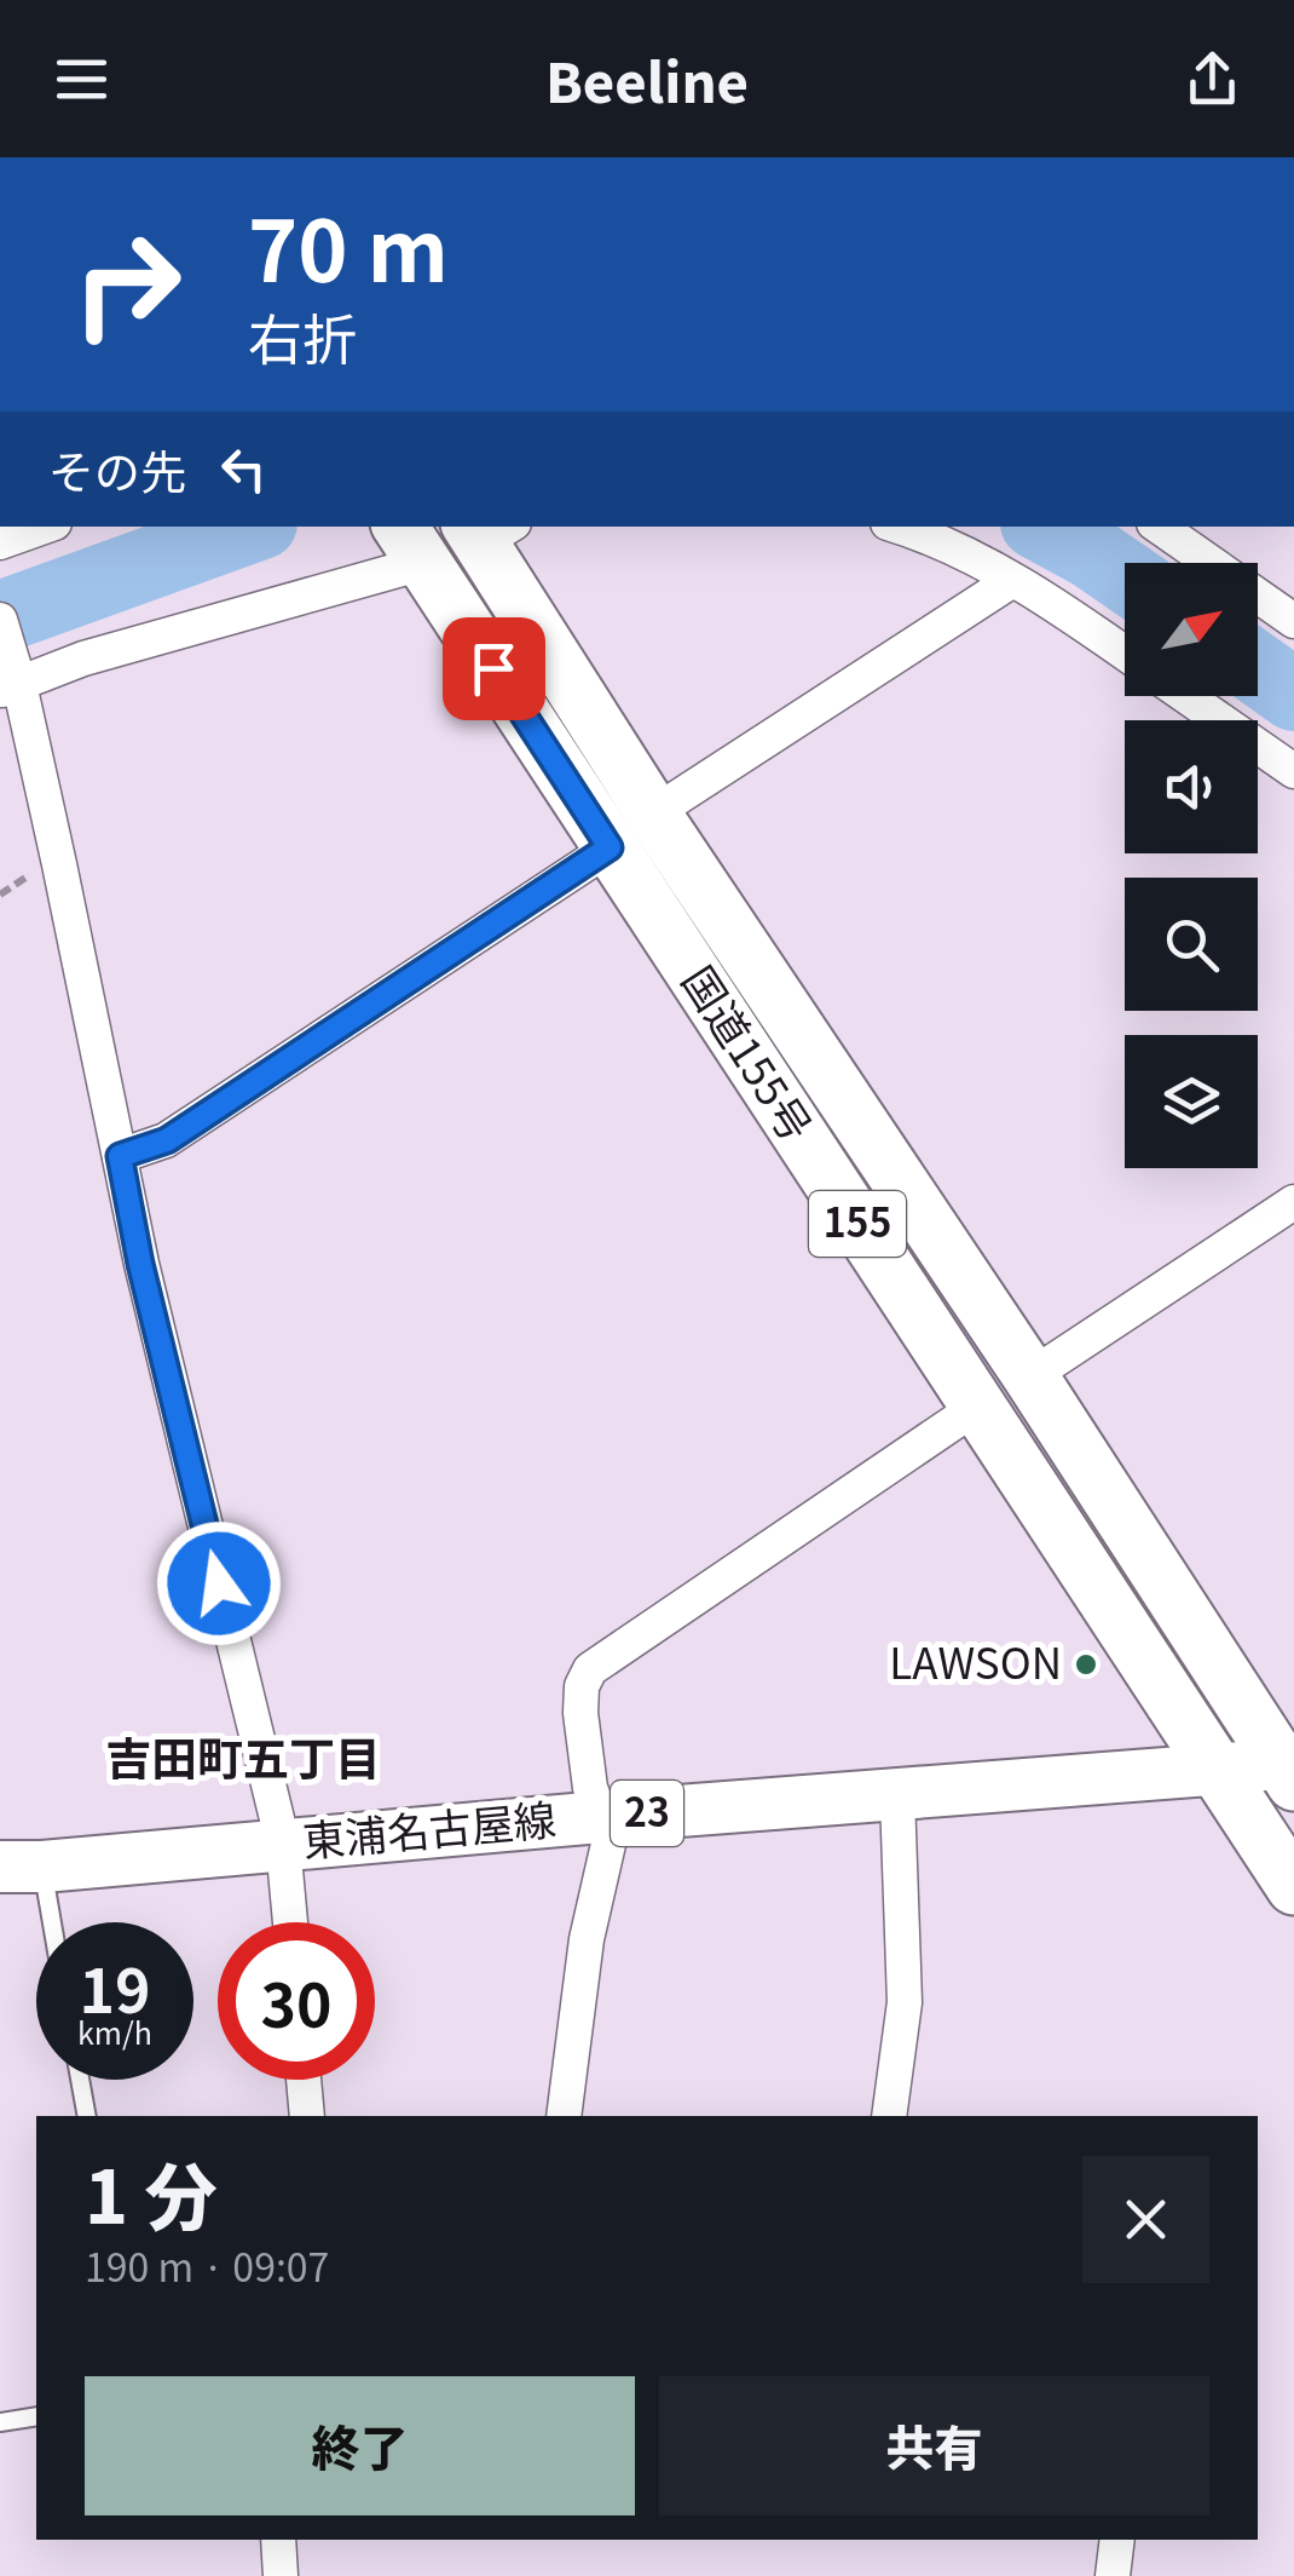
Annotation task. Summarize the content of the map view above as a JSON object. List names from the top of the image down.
{
  "streets": {
    "highway": ["国道155号", "155"],
    "main road": ["23", "東浦名古屋線"]
  },
  "crossings": [
    ["国道155号", "東浦名古屋線"]
  ],
  "districts": ["吉田町五丁目"],
  "places": ["LAWSON"],
  "north": "top right",
  "page": {
    "header": "Beeline",
    "turn": ["70 m", "右折"],
    "then": "その先",
    "speed": "19 km/h",
    "limit": "30",
    "heading": ["1 分", "190 m · 09:07"],
    "buttons": ["終了", "共有"]
  }
}
